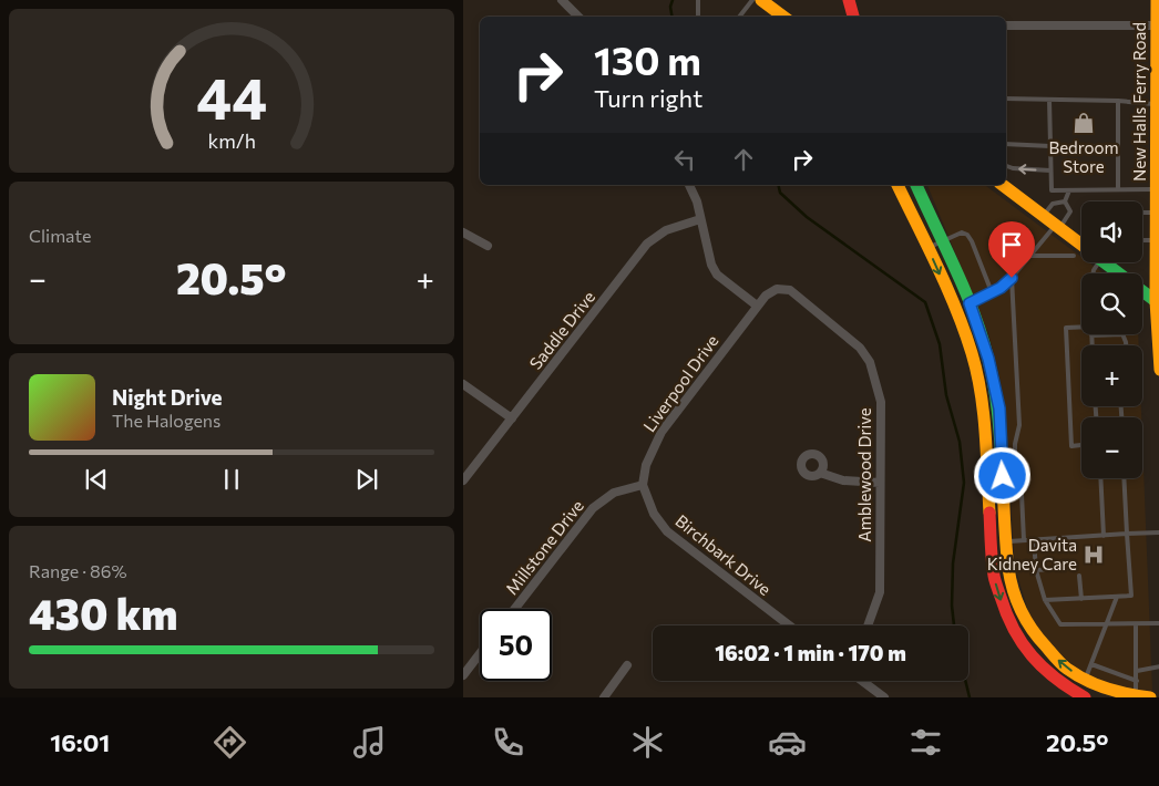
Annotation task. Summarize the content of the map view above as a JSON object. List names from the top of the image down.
{
  "streets": {
    "main road": ["New Halls Ferry Road"],
    "street": [
      "Saddle Drive",
      "Liverpool Drive",
      "Amblewood Drive",
      "Millstone Drive",
      "Birchbark Drive"
    ]
  },
  "crossings": [
    ["Liverpool Drive", "Amblewood Drive"],
    ["Liverpool Drive", "Millstone Drive"],
    ["Liverpool Drive", "Birchbark Drive"],
    ["Millstone Drive", "Birchbark Drive"]
  ],
  "places": {
    "shop": ["Bedroom Store"],
    "hospital": ["Davita Kidney Care"]
  },
  "page": {
    "turn": ["130 m", "Turn right"],
    "tile": [
      "Climate",
      ["Range · 86%", "430 km"]
    ],
    "map_buttons": ["+", "−"],
    "heat": ["−", "20.5°", "+"],
    "song": ["Night Drive", "The Halogens"],
    "limit": "50",
    "trip": "16:02 · 1 min · 170 m",
    "tabs": ["16:01", "20.5°"],
    "gauge": ["44", "km/h"]
  }
}
